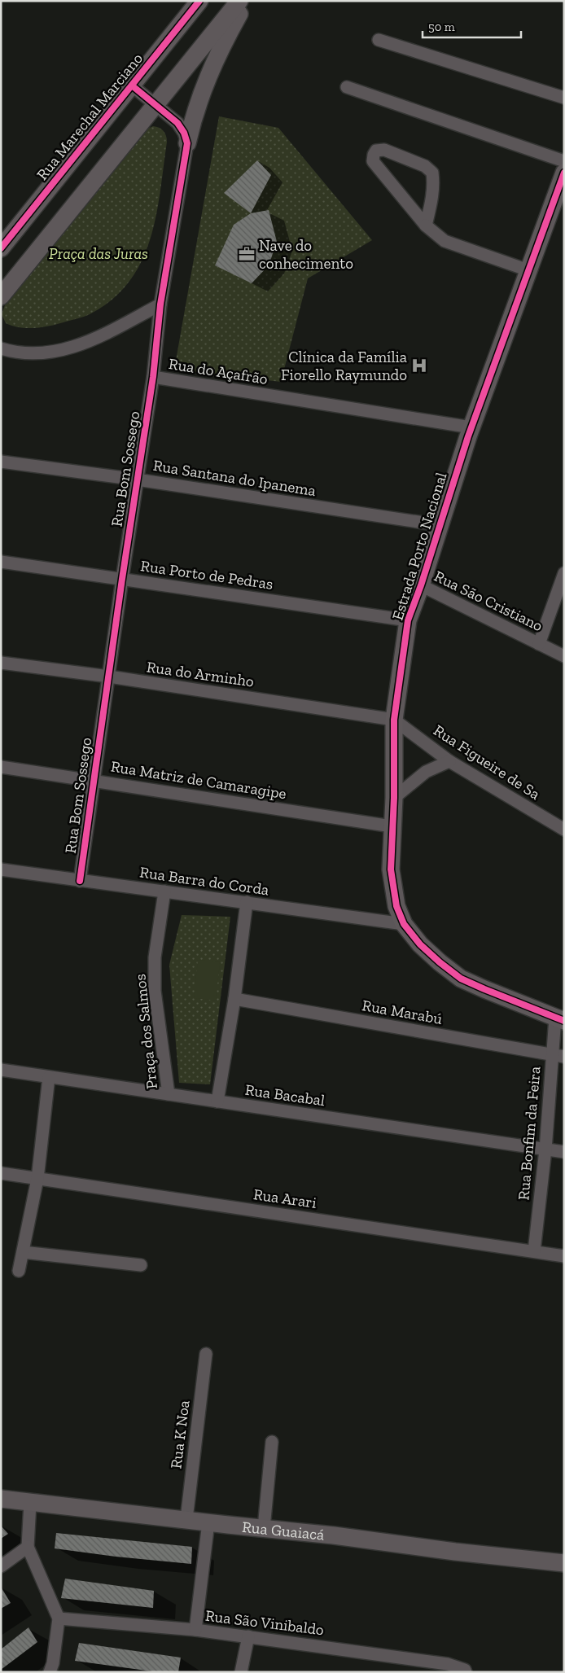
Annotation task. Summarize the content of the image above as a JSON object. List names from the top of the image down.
{
  "streets": {
    "street": [
      "Rua Marechal Marciano",
      "Rua do Açafrão",
      "Rua Bom Sossego",
      "Rua Santana do Ipanema",
      "Estrada Porto Nacional",
      "Rua Porto de Pedras",
      "Rua São Cristiano",
      "Rua do Arminho",
      "Rua Figueire de Sa",
      "Rua Matriz de Camaragipe",
      "Rua Barra do Corda",
      "Rua Marabú",
      "Praça dos Salmos",
      "Rua Bacabal",
      "Rua Bonfim da Feira",
      "Rua Arari",
      "Rua K Noa",
      "Rua Guaiacá",
      "Rua São Vinibaldo"
    ]
  },
  "crossings": [
    ["Rua do Açafrão", "Rua Bom Sossego"],
    ["Rua do Açafrão", "Estrada Porto Nacional"],
    ["Rua Bom Sossego", "Rua Santana do Ipanema"],
    ["Rua Bom Sossego", "Rua Porto de Pedras"],
    ["Rua Bom Sossego", "Rua do Arminho"],
    ["Rua Bom Sossego", "Rua Matriz de Camaragipe"],
    ["Rua Bom Sossego", "Rua Barra do Corda"],
    ["Rua Santana do Ipanema", "Estrada Porto Nacional"],
    ["Estrada Porto Nacional", "Rua Porto de Pedras"],
    ["Estrada Porto Nacional", "Rua São Cristiano"],
    ["Estrada Porto Nacional", "Rua do Arminho"],
    ["Estrada Porto Nacional", "Rua Figueire de Sa"],
    ["Estrada Porto Nacional", "Rua Matriz de Camaragipe"],
    ["Estrada Porto Nacional", "Rua Barra do Corda"],
    ["Estrada Porto Nacional", "Rua Bonfim da Feira"],
    ["Rua do Arminho", "Rua Figueire de Sa"],
    ["Rua Barra do Corda", "Praça dos Salmos"],
    ["Rua Marabú", "Rua Bonfim da Feira"],
    ["Praça dos Salmos", "Rua Bacabal"],
    ["Rua Bacabal", "Rua Bonfim da Feira"],
    ["Rua Bonfim da Feira", "Rua Arari"],
    ["Rua K Noa", "Rua Guaiacá"]
  ],
  "parks": ["Praça das Juras"],
  "places": {
    "office": ["Nave do conhecimento"],
    "hospital": ["Clínica da Família Fiorello Raymundo"]
  },
  "scale_bar": "50 m"
}
